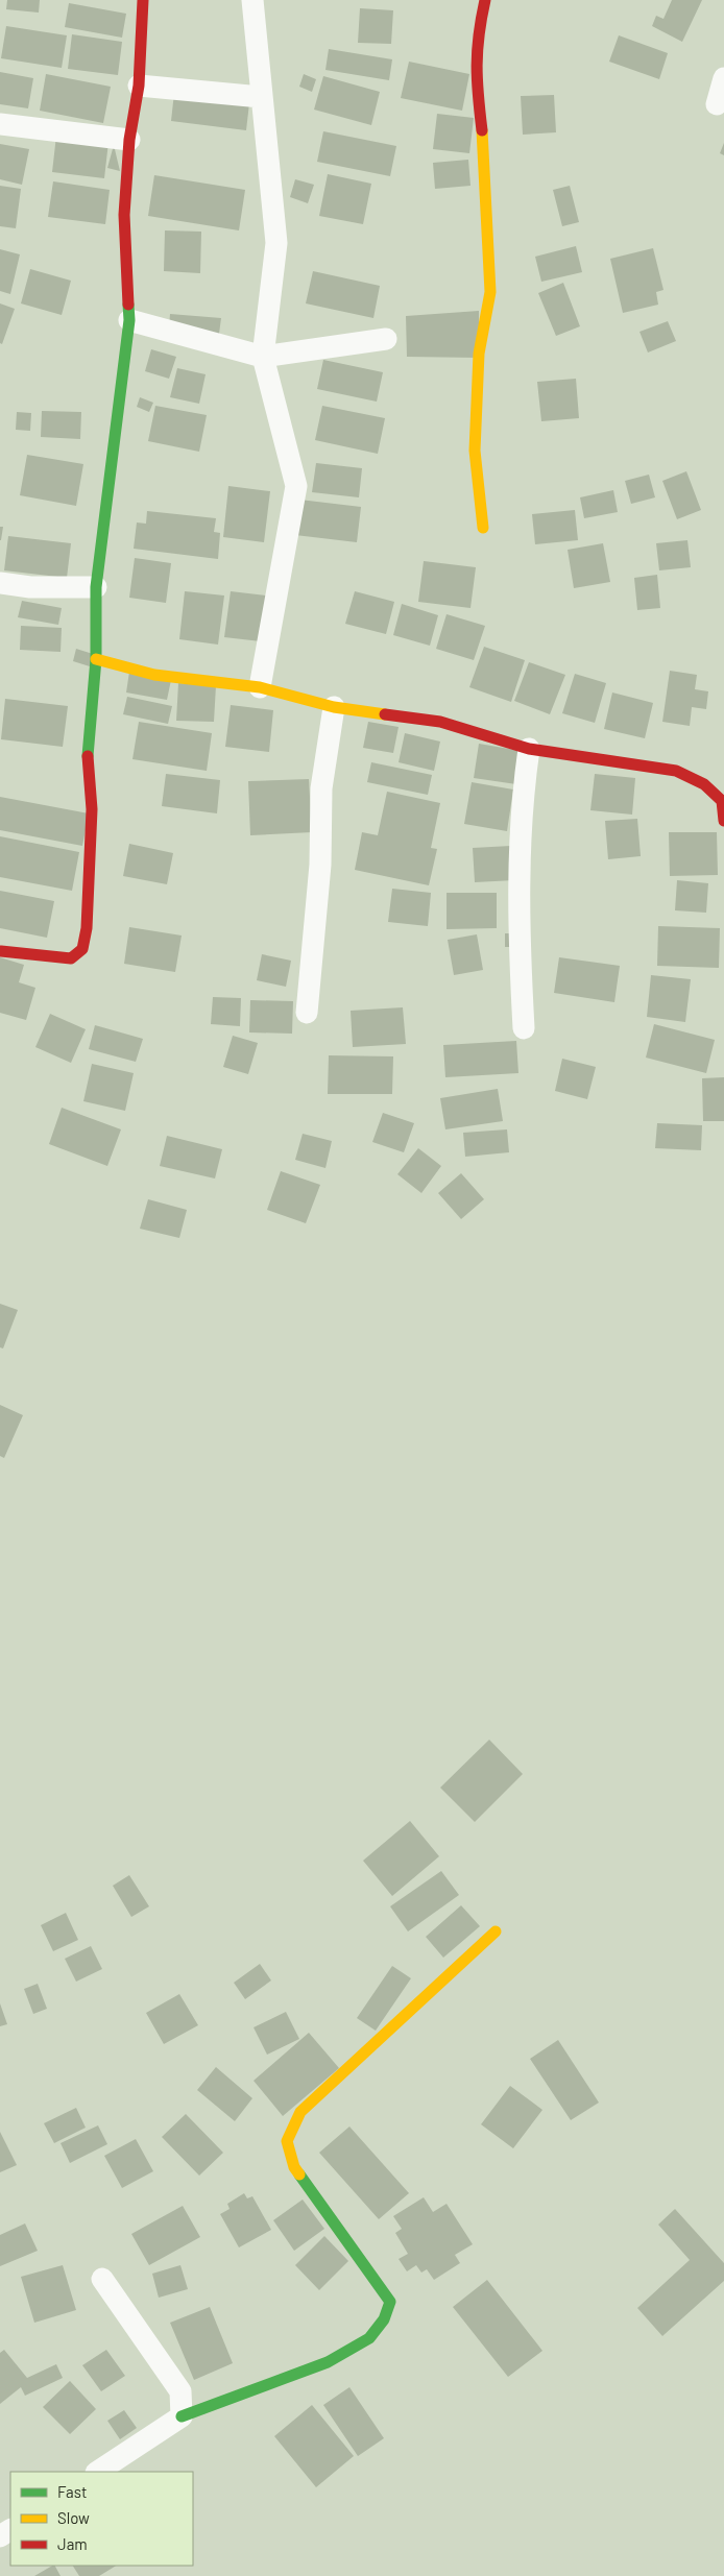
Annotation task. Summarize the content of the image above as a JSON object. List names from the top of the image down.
{
  "legend": ["Fast", "Slow", "Jam"]
}
